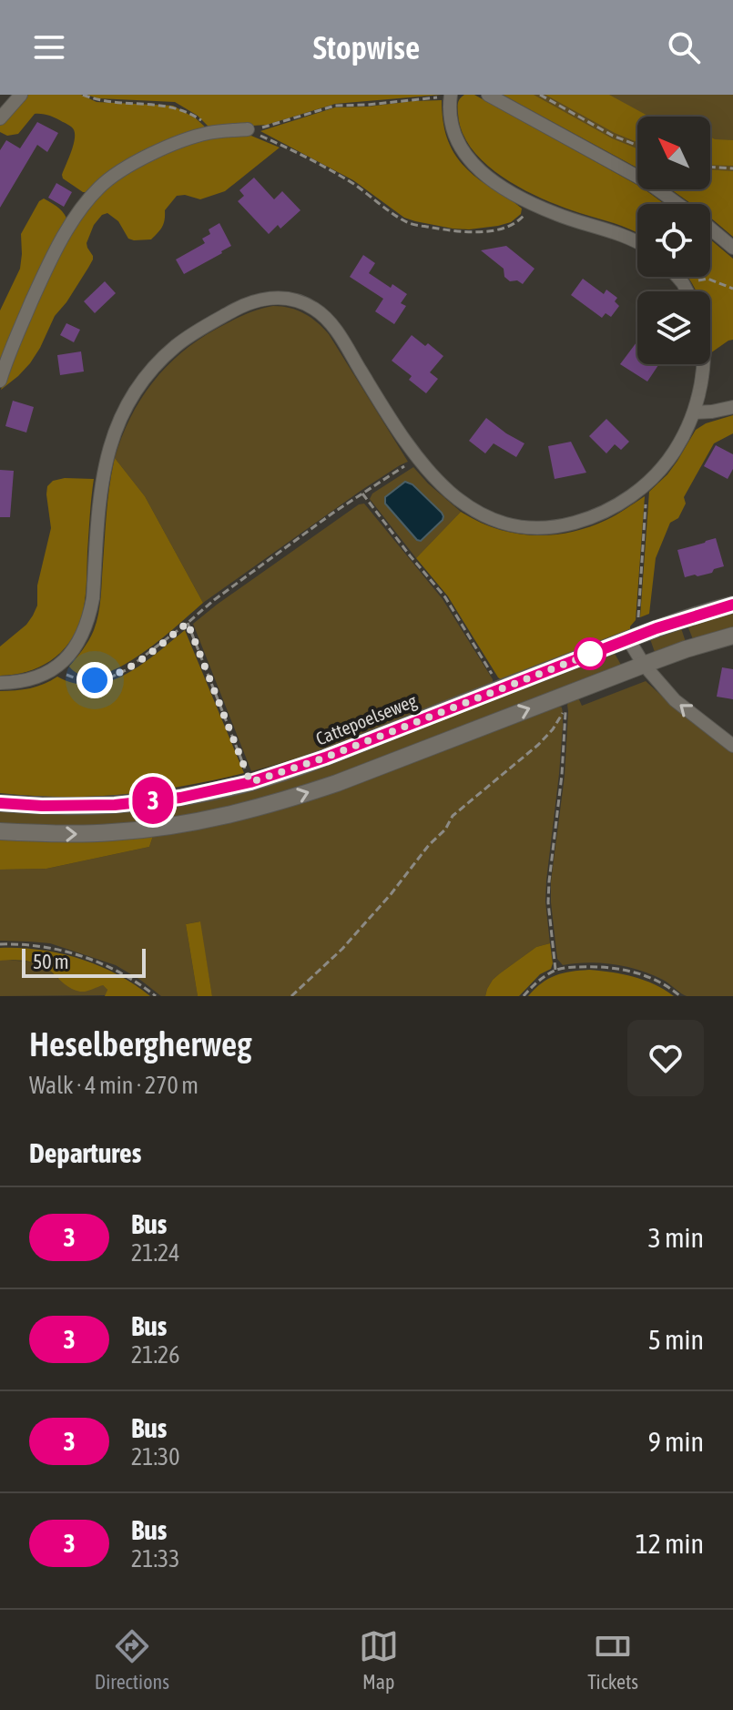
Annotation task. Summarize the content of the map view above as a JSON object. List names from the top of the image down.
{
  "streets": {
    "street": ["Cattepoelseweg"]
  },
  "lines": ["bus line 3"],
  "scale_bar": "50 m",
  "north": "top left",
  "page": {
    "header": "Stopwise",
    "on_map": "3",
    "scale": "50 m",
    "heading": [
      ["Heselbergherweg", "Walk · 4 min · 270 m"],
      "Departures"
    ],
    "list": [
      {
        "mark": "3",
        "name": "Bus",
        "note": "21:24",
        "value": "3 min"
      },
      {
        "mark": "3",
        "name": "Bus",
        "note": "21:26",
        "value": "5 min"
      },
      {
        "mark": "3",
        "name": "Bus",
        "note": "21:30",
        "value": "9 min"
      },
      {
        "mark": "3",
        "name": "Bus",
        "note": "21:33",
        "value": "12 min"
      }
    ],
    "tabs": ["Directions", "Map", "Tickets"]
  }
}
